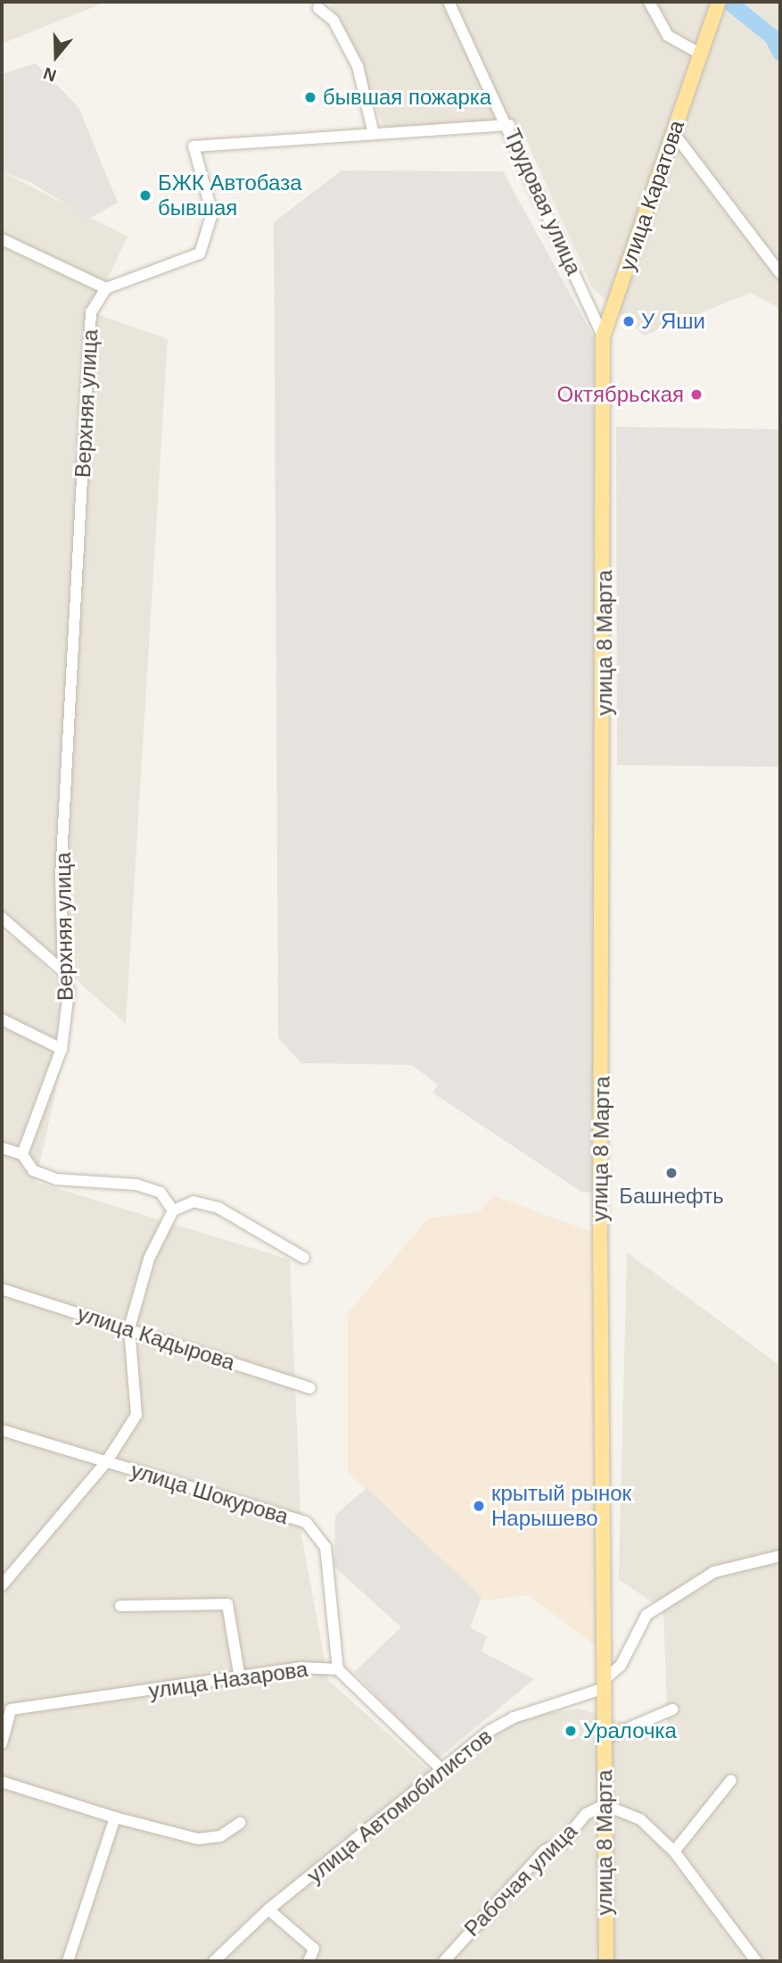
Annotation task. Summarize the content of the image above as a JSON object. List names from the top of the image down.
{
  "streets": {
    "main road": ["улица Каратова", "улица 8 Марта"],
    "street": [
      "Трудовая улица",
      "Верхняя улица",
      "улица Кадырова",
      "улица Шокурова",
      "улица Назарова",
      "улица Автомобилистов",
      "Рабочая улица"
    ]
  },
  "crossings": [
    ["улица Каратова", "Трудовая улица"],
    ["улица Каратова", "улица 8 Марта"],
    ["Трудовая улица", "улица 8 Марта"],
    ["улица 8 Марта", "улица Автомобилистов"],
    ["улица 8 Марта", "Рабочая улица"],
    ["улица Шокурова", "улица Назарова"],
    ["улица Назарова", "улица Автомобилистов"]
  ],
  "places": [
    "бывшая пожарка",
    "БЖК Автобаза бывшая",
    "У Яши",
    "Октябрьская",
    "Башнефть",
    "крытый рынок Нарышево",
    "Уралочка"
  ],
  "north": "bottom"
}
